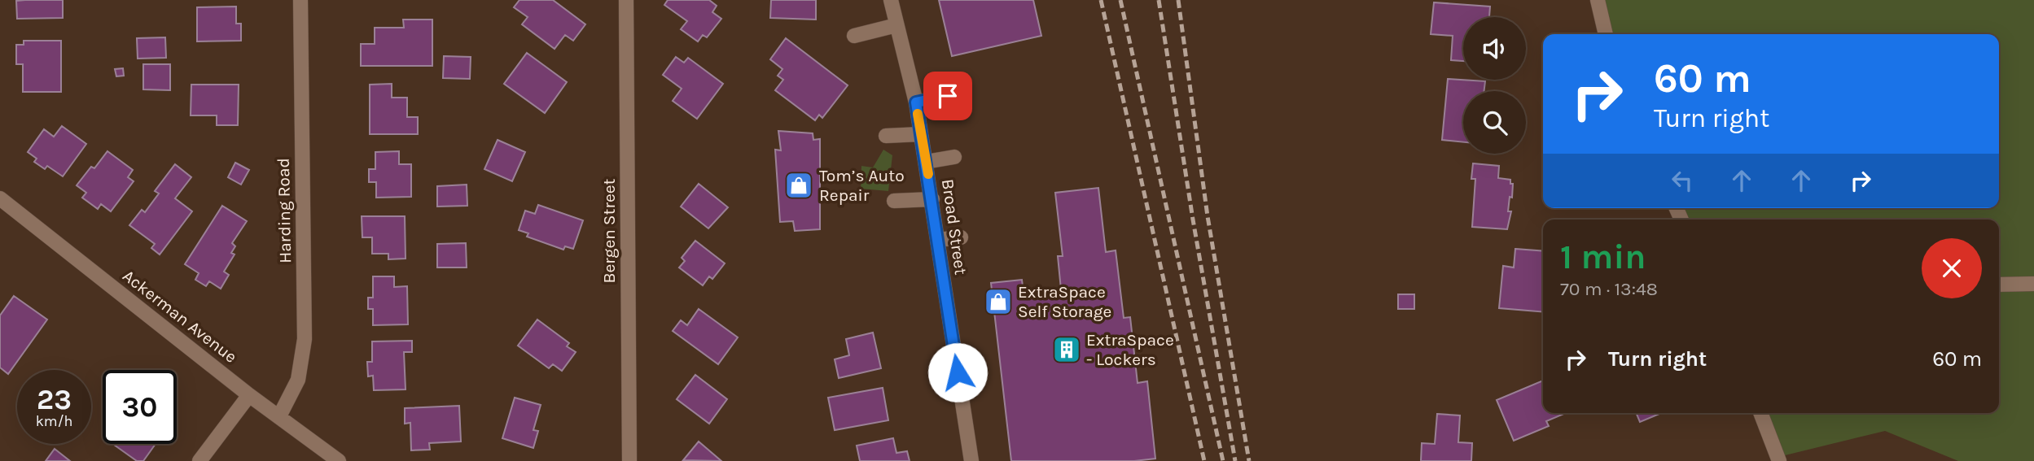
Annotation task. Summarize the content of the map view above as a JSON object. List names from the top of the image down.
{
  "streets": {
    "street": [
      "Harding Road",
      "Broad Street",
      "Bergen Street",
      "Ackerman Avenue"
    ]
  },
  "crossings": [
    ["Harding Road", "Ackerman Avenue"]
  ],
  "places": {
    "shop": ["Tom’s Auto Repair", "ExtraSpace Self Storage"],
    "building": ["ExtraSpace - Lockers"]
  },
  "page": {
    "turn": ["60 m", "Turn right"],
    "heading": ["1 min", "70 m · 13:48"],
    "list": [
      {
        "name": "Turn right",
        "value": "60 m"
      }
    ],
    "speed": "23 km/h",
    "limit": "30"
  }
}
